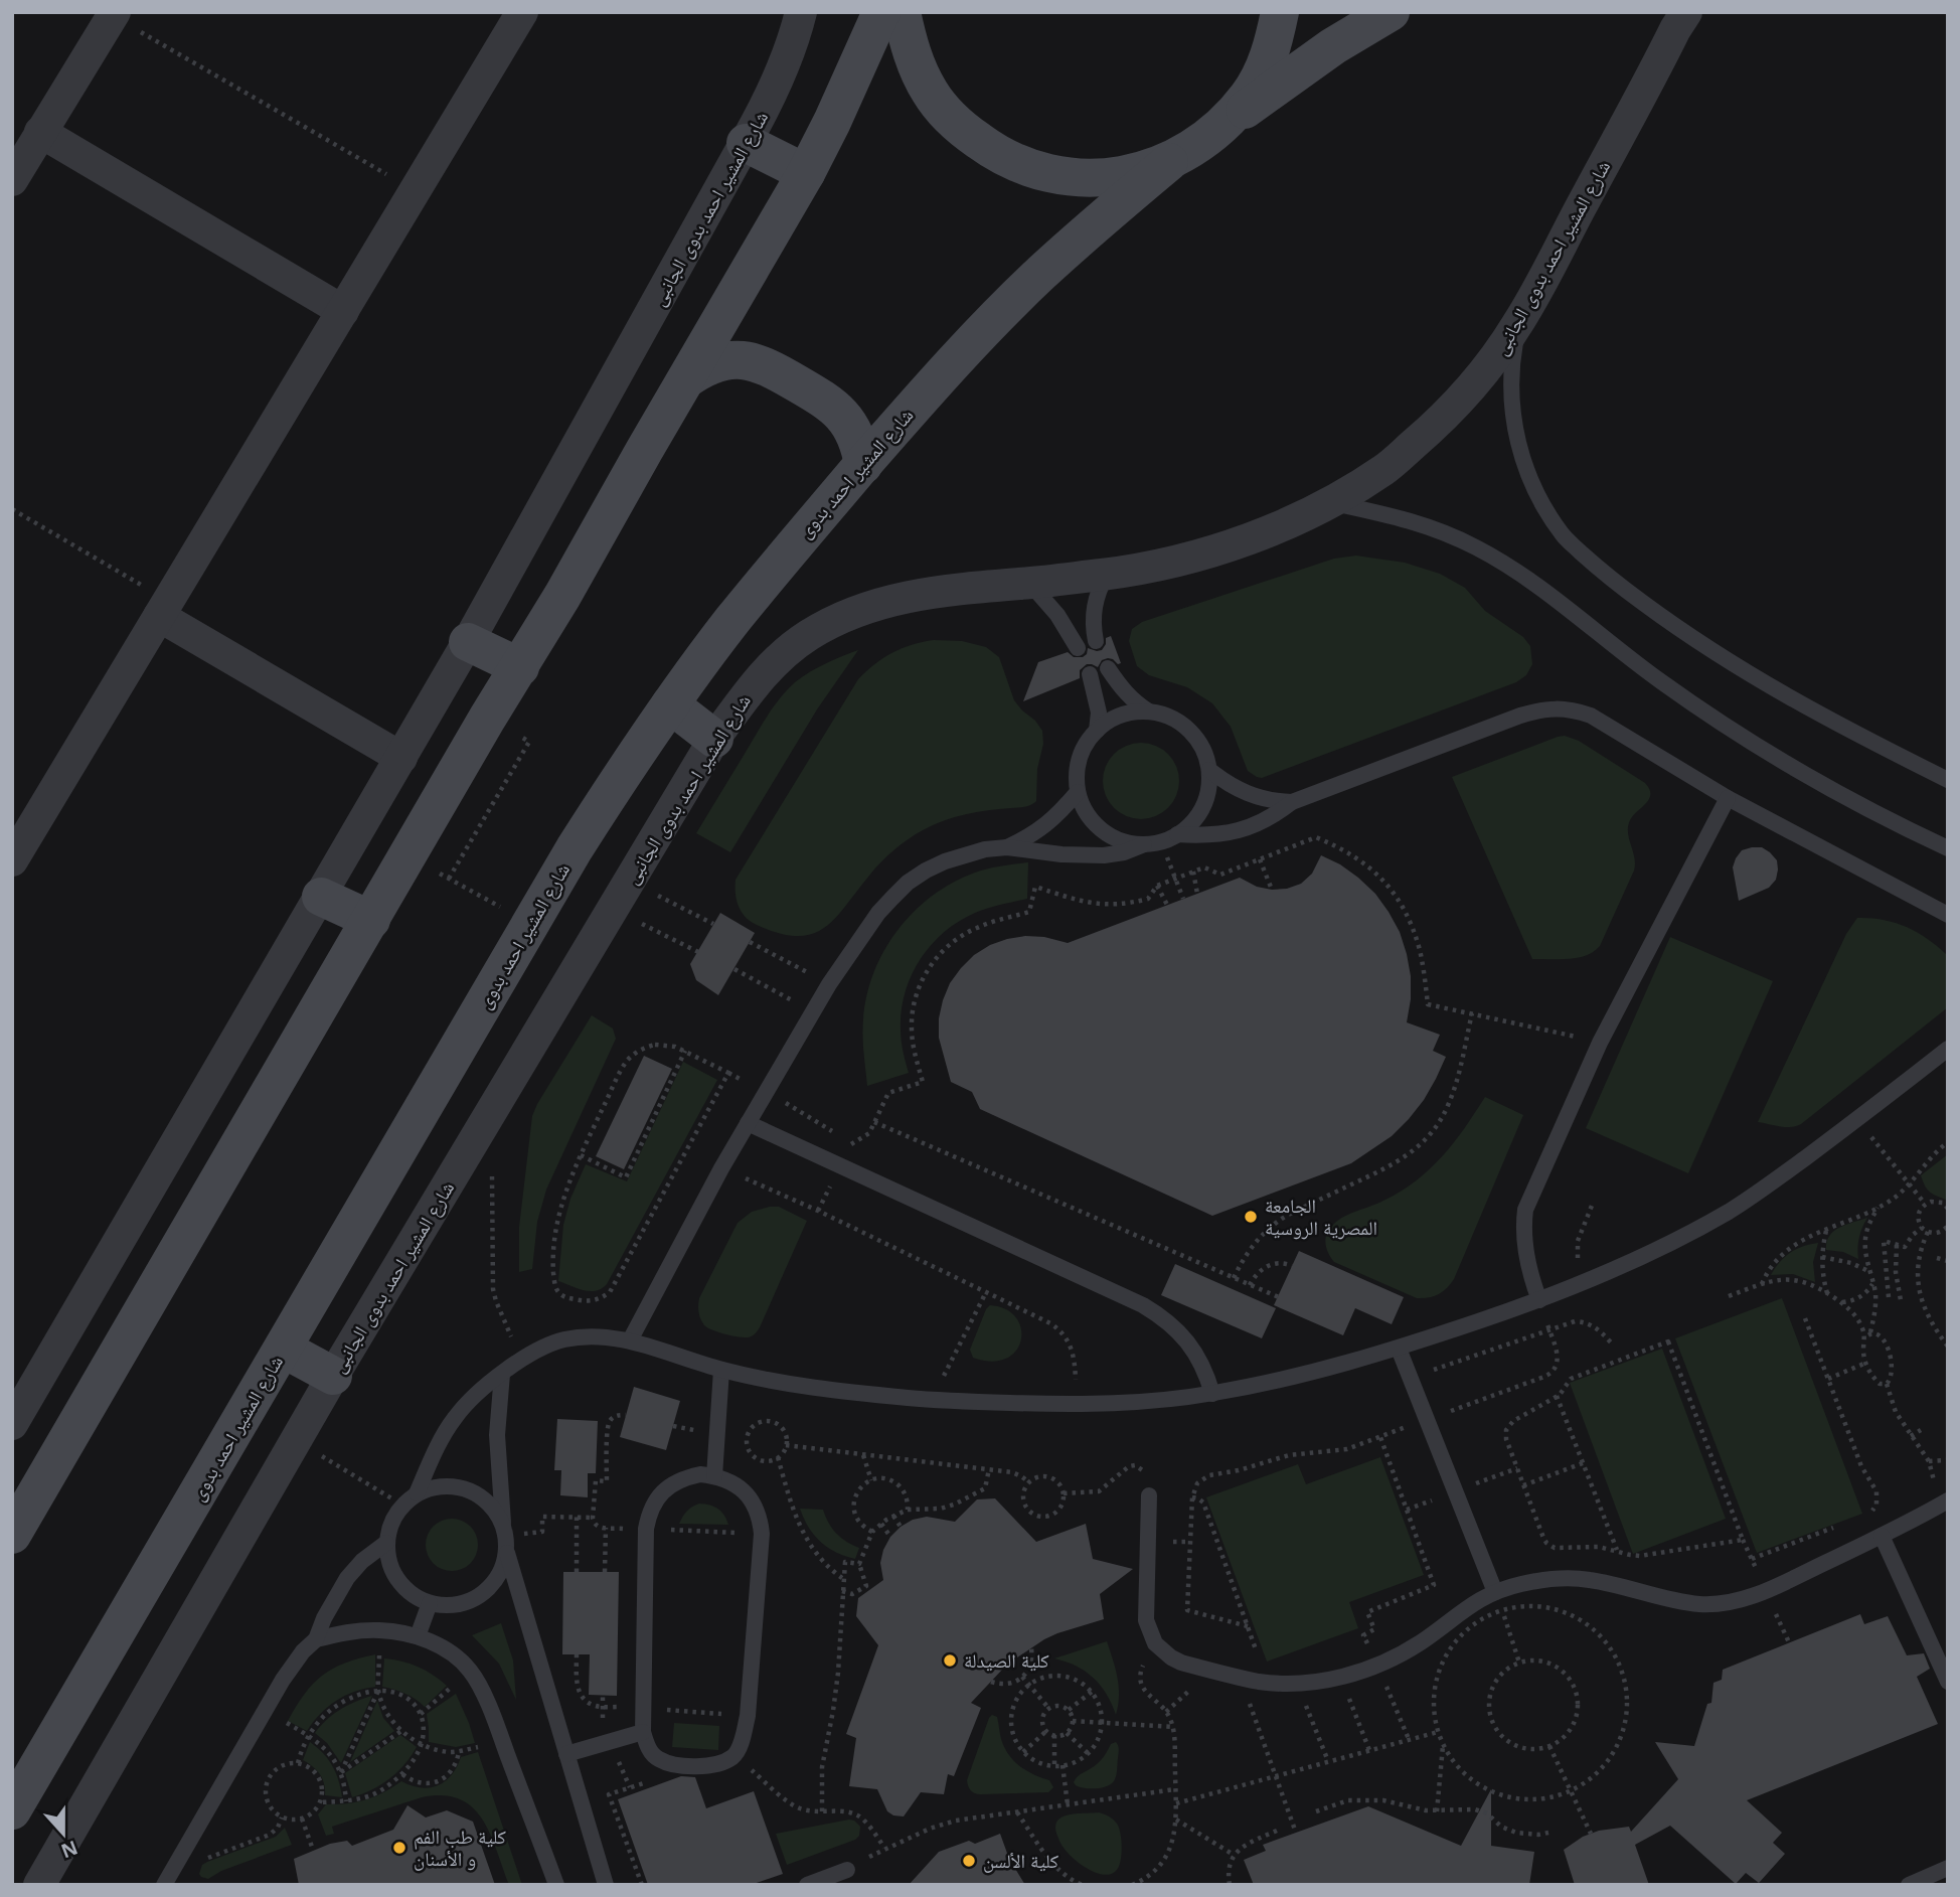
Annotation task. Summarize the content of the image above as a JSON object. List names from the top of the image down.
{
  "streets": {
    "street": ["شارع المشير احمد بدوى الجانبى", "شارع المشير احمد بدوى"]
  },
  "places": [
    "الجامعة المصرية الروسية",
    "كلية الصيدلة",
    "كلية طب الفم و الأسنان",
    "كلية الألسن"
  ],
  "north": "bottom"
}
